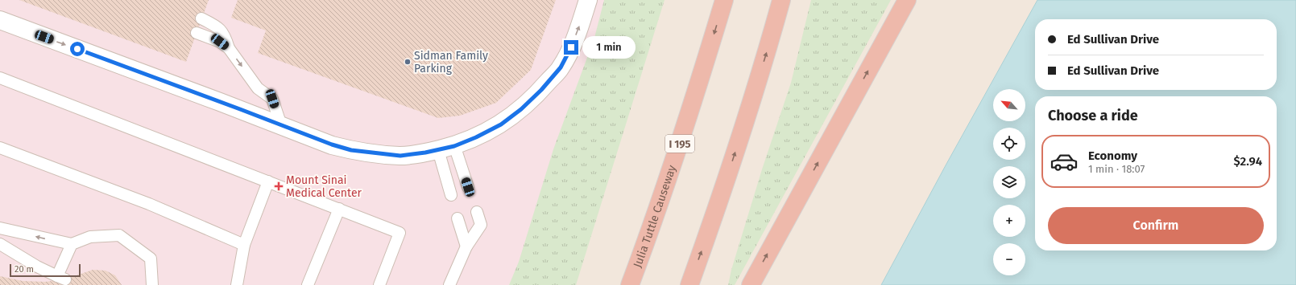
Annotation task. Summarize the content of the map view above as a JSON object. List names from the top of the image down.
{
  "streets": {
    "highway": ["I 195", "Julia Tuttle Causeway"]
  },
  "places": {
    "other": ["Sidman Family Parking"],
    "health": ["Mount Sinai Medical Center"]
  },
  "scale_bar": "20 m",
  "north": "top left",
  "page": {
    "banner": ["Ed Sullivan Drive", "Ed Sullivan Drive"],
    "bubble": "1 min",
    "map_buttons": ["+", "−"],
    "heading": "Choose a ride",
    "list": [
      {
        "name": "Economy",
        "note": "1 min · 18:07",
        "value": "$2.94"
      }
    ],
    "buttons": "Confirm",
    "scale": "20 m"
  }
}
